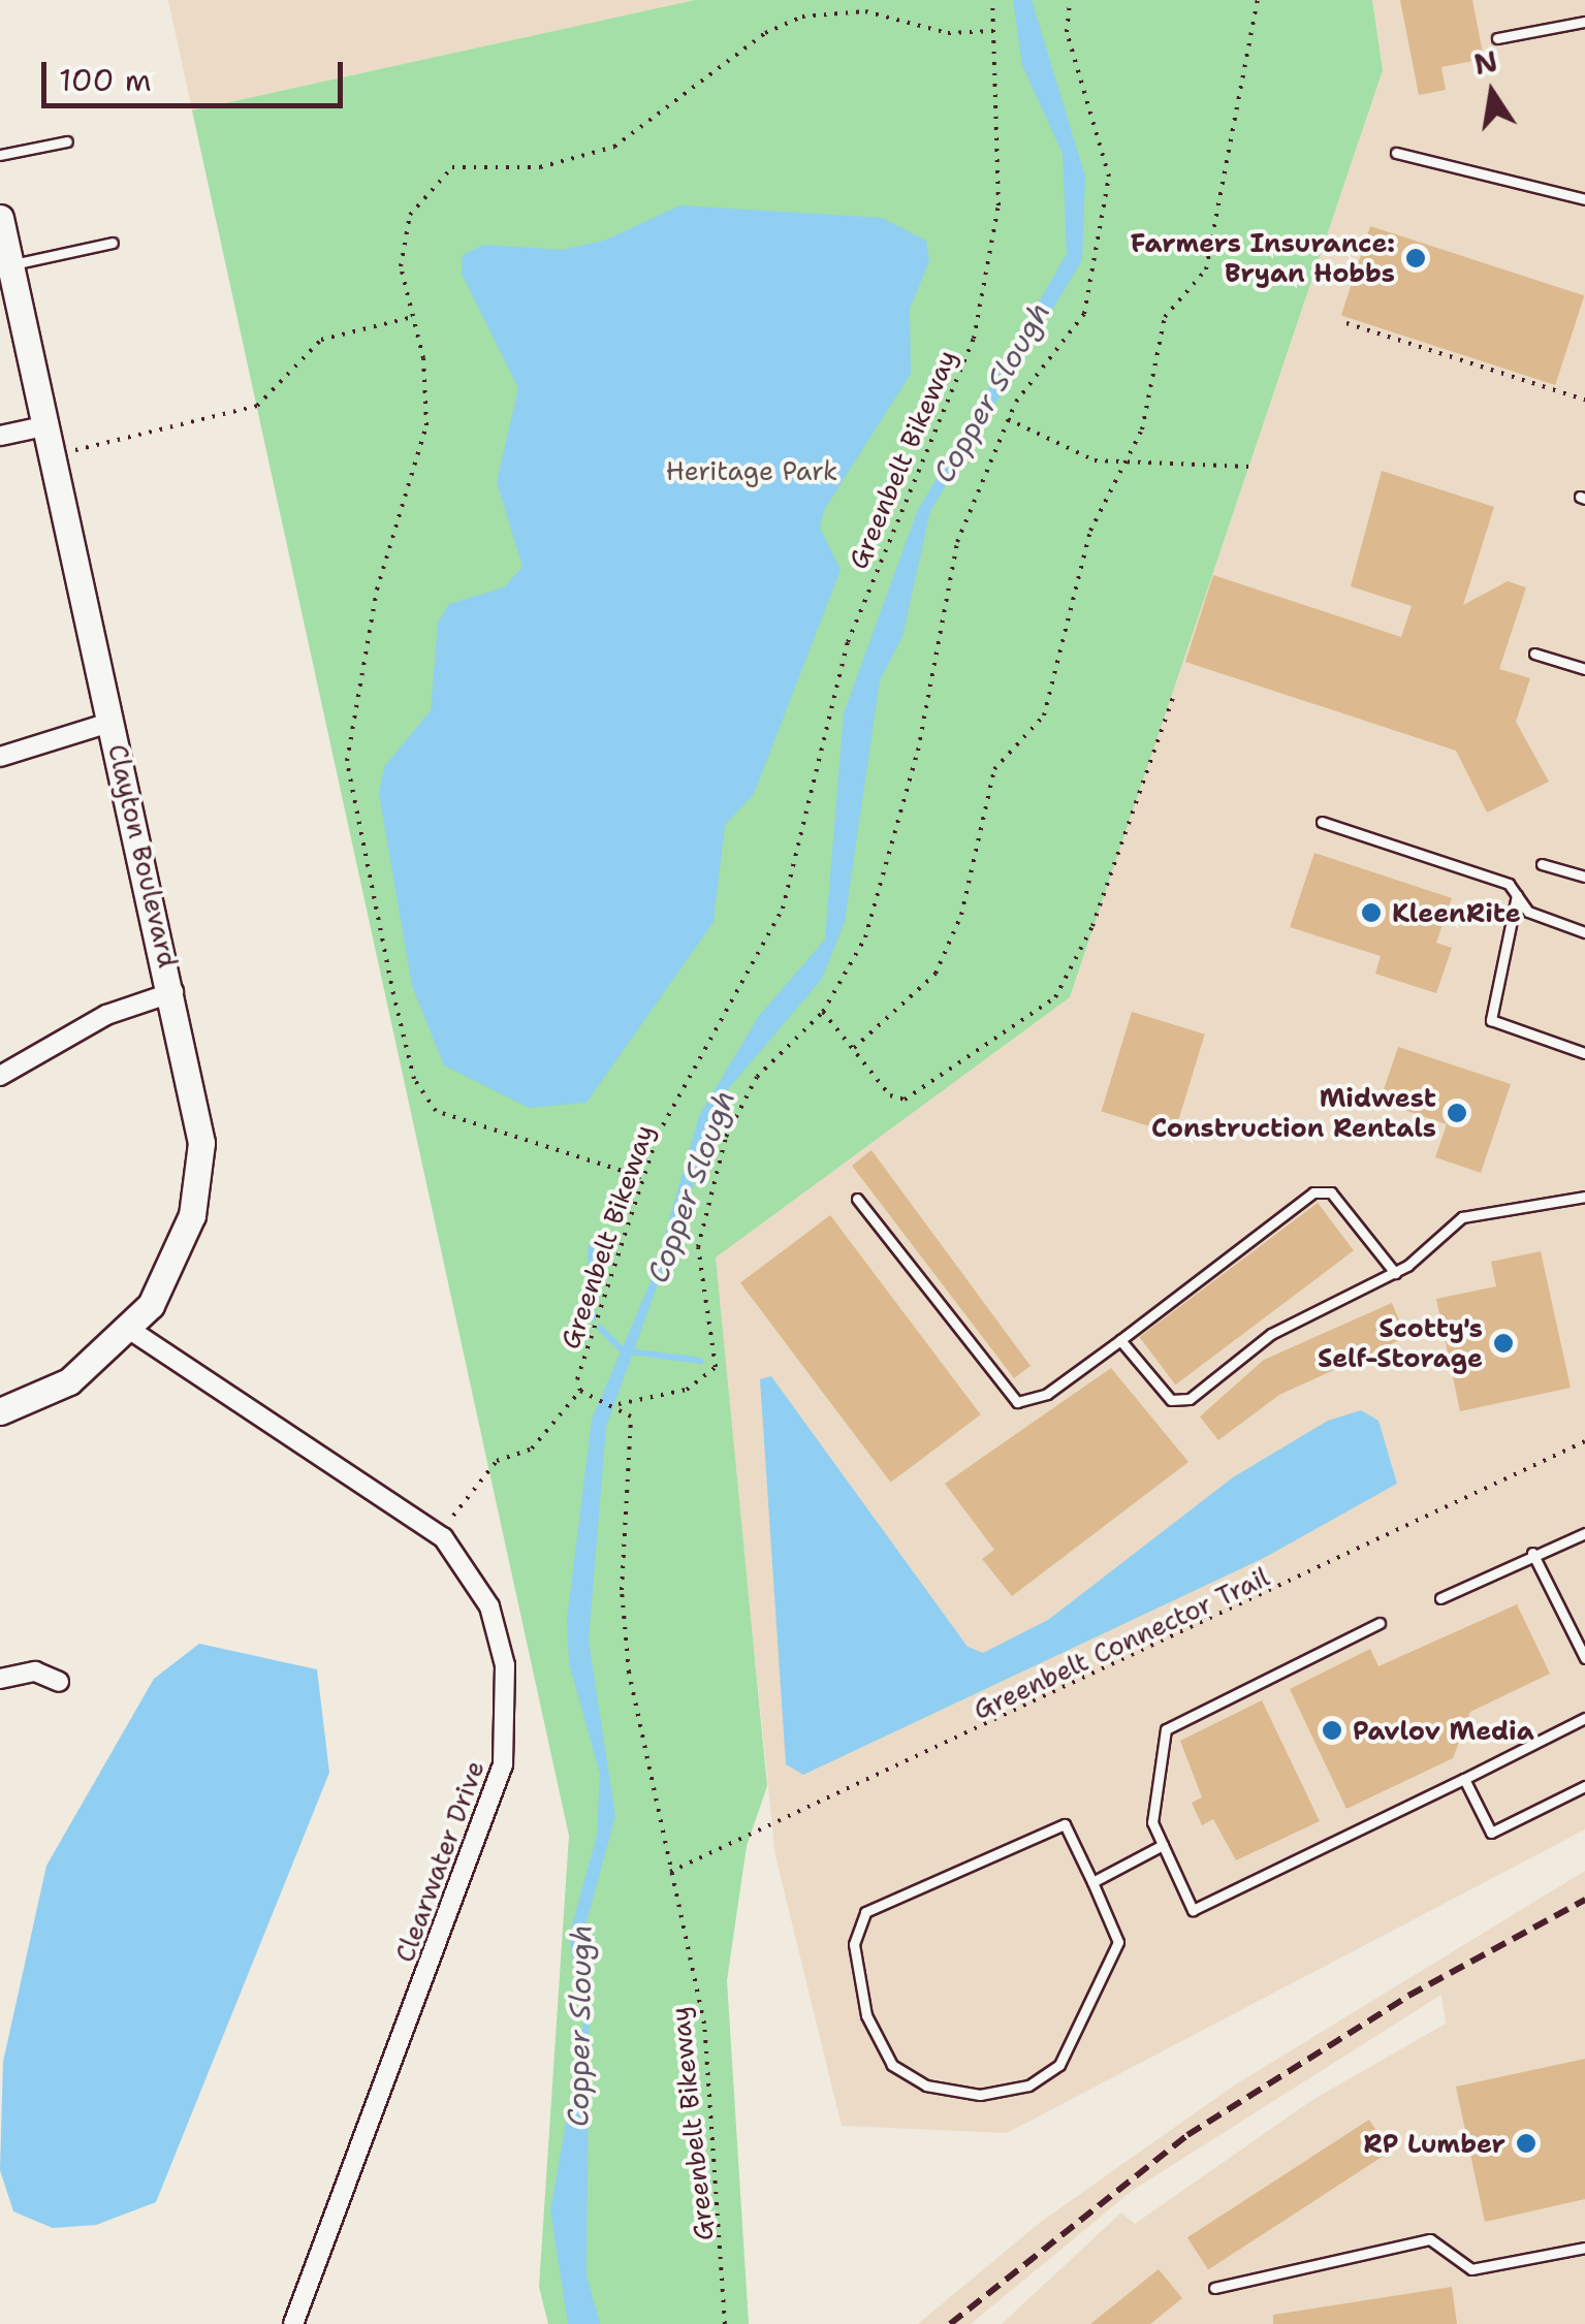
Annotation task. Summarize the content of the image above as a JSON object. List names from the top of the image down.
{
  "streets": {
    "street": ["Clayton Boulevard", "Clearwater Drive"],
    "path": ["Greenbelt Bikeway", "Greenbelt Connector Trail"]
  },
  "crossings": [
    ["Greenbelt Bikeway", "Greenbelt Connector Trail"],
    ["Clayton Boulevard", "Clearwater Drive"]
  ],
  "water": ["Copper Slough"],
  "parks": ["Heritage Park"],
  "places": [
    "Farmers Insurance: Bryan Hobbs",
    "KleenRite",
    "Midwest Construction Rentals",
    "Scotty's Self-Storage",
    "Pavlov Media",
    "RP Lumber"
  ],
  "scale_bar": "100 m",
  "north": "top"
}
